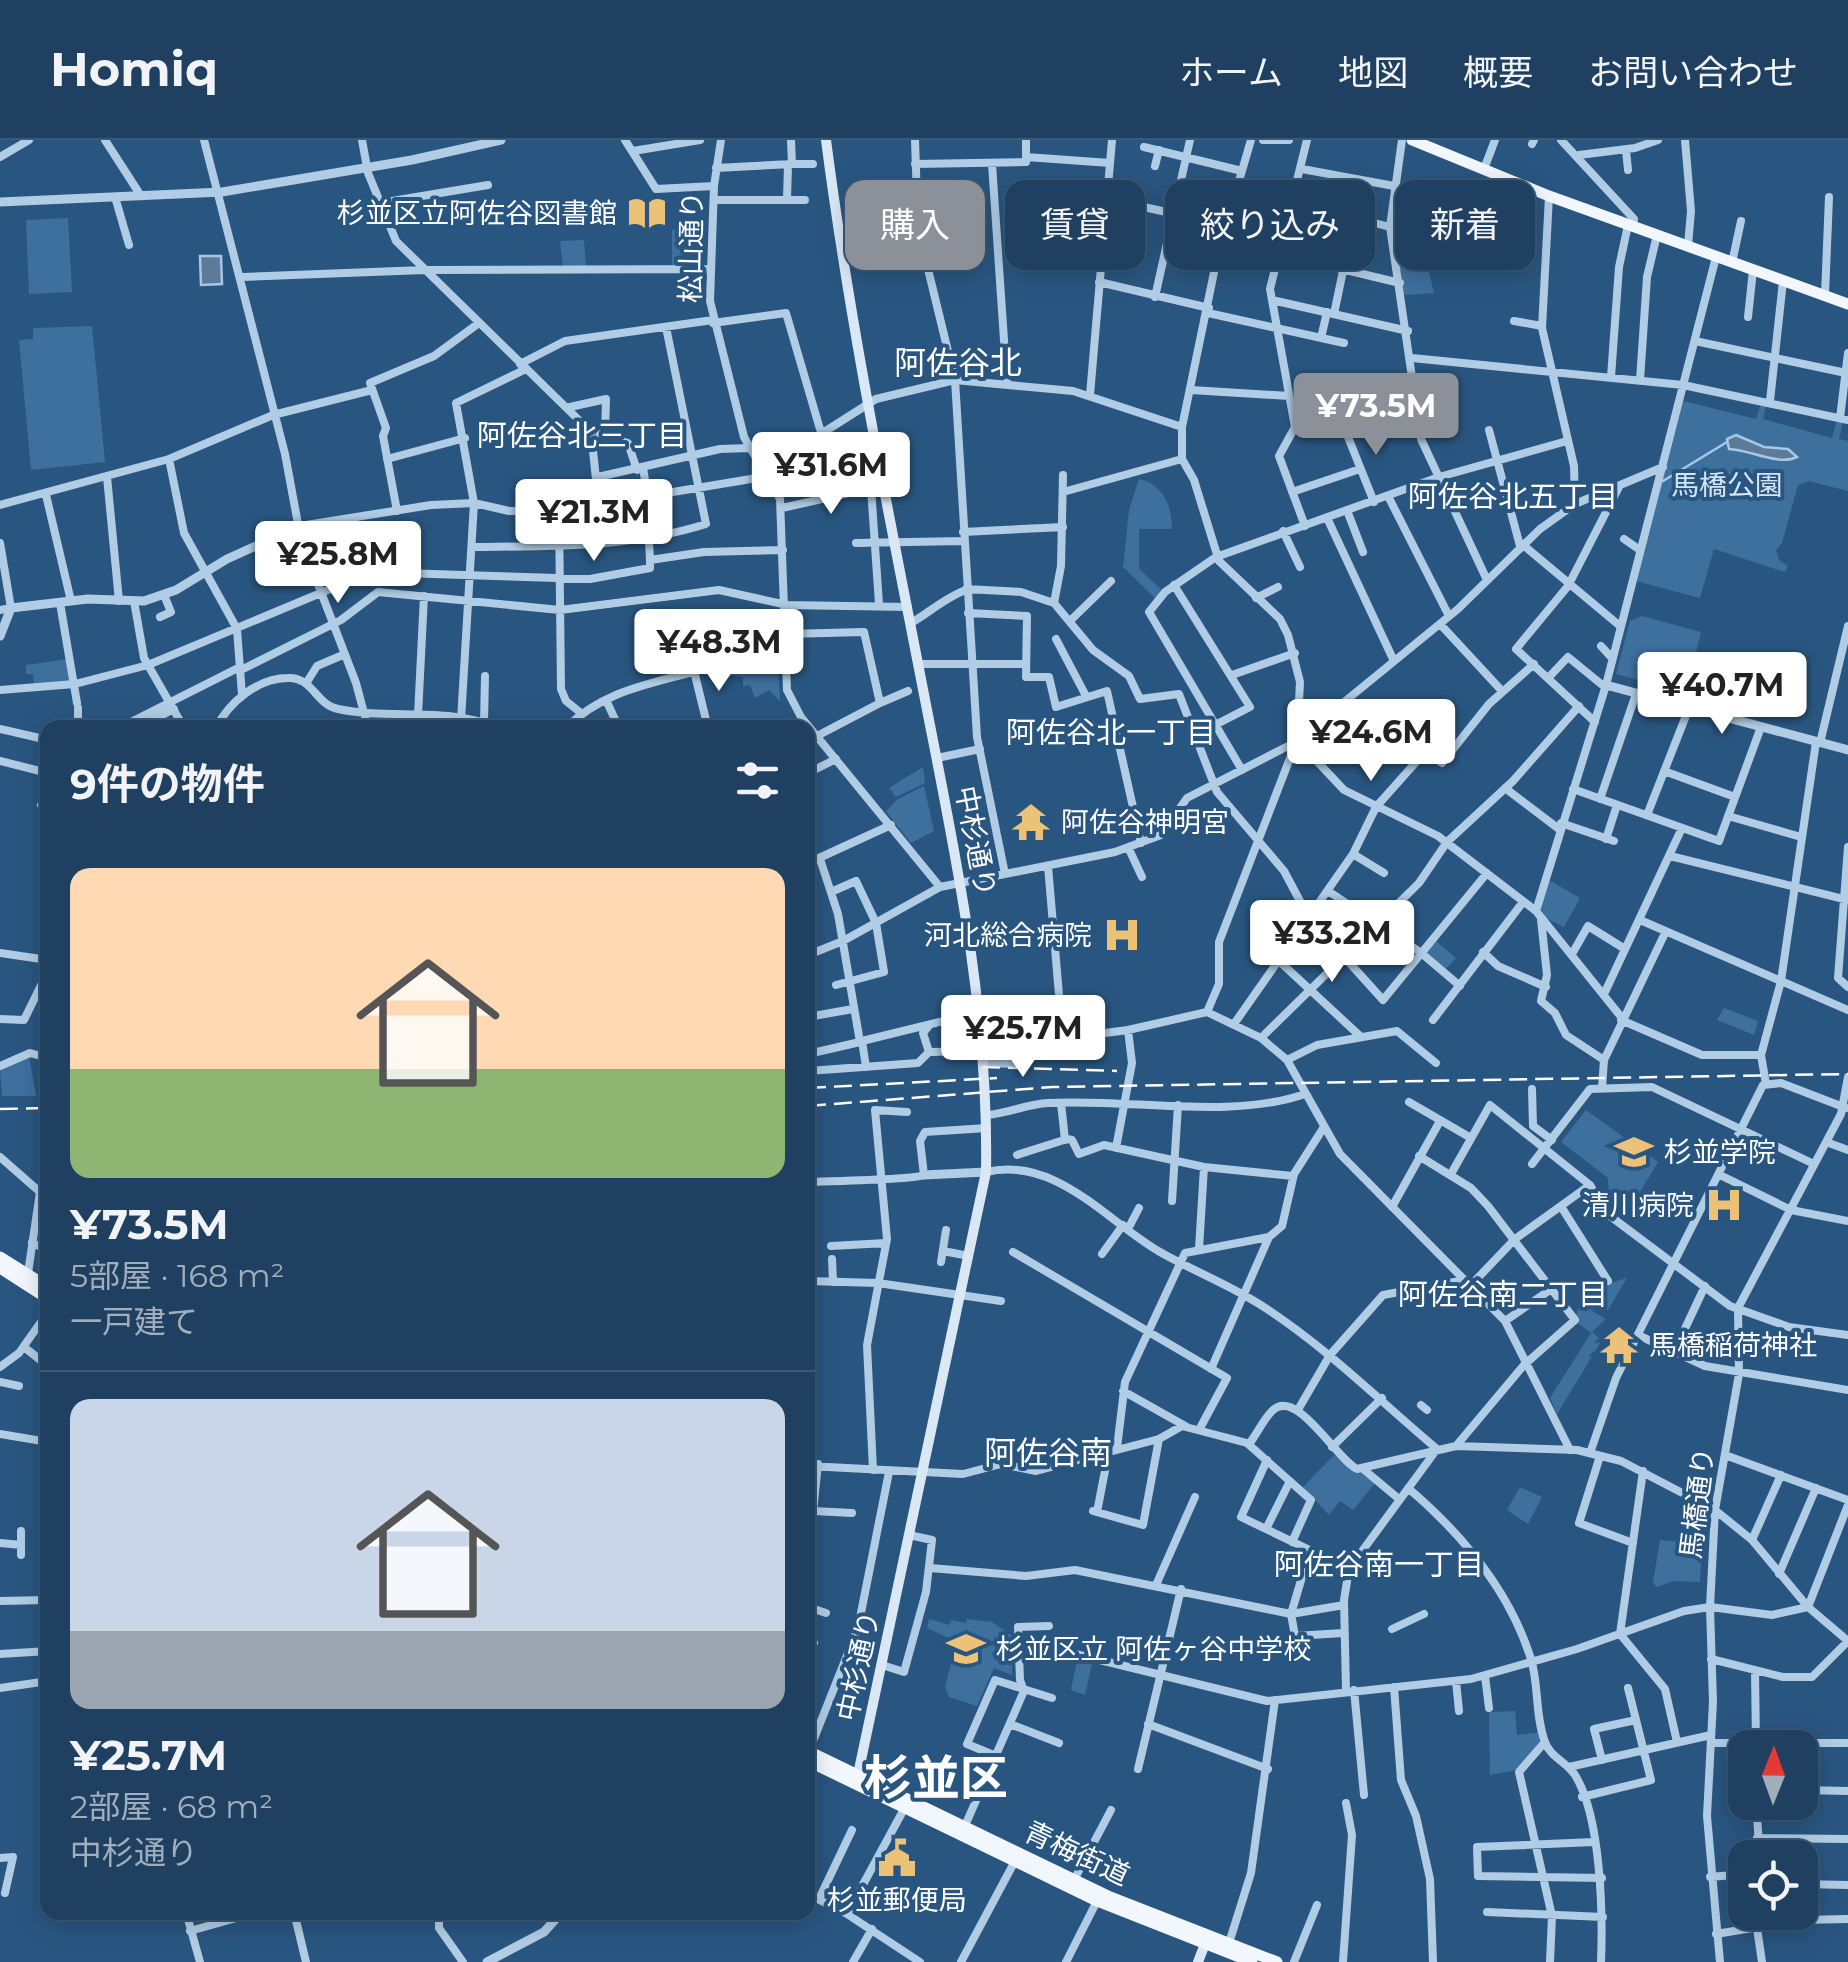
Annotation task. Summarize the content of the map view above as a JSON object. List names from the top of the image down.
{
  "streets": {
    "main road": ["中杉通り", "青梅街道"],
    "street": ["松山通り", "馬橋通り"]
  },
  "crossings": [
    ["中杉通り", "青梅街道"]
  ],
  "districts": [
    "阿佐谷北",
    "阿佐谷北三丁目",
    "阿佐谷北五丁目",
    "阿佐谷北一丁目",
    "阿佐谷南二丁目",
    "阿佐谷南",
    "阿佐谷南一丁目",
    "杉並区"
  ],
  "parks": ["馬橋公園"],
  "places": {
    "library": ["杉並区立阿佐谷図書館"],
    "temple": ["阿佐谷神明宮", "馬橋稲荷神社"],
    "hospital": ["河北総合病院", "清川病院"],
    "school or university": ["杉並学院", "杉並区立 阿佐ヶ谷中学校"],
    "public building": ["杉並郵便局"]
  },
  "north": "top",
  "page": {
    "header": "Homiq",
    "nav": [
      "ホーム",
      "地図",
      "概要",
      "お問い合わせ"
    ],
    "chip": [
      "購入",
      "賃貸",
      "絞り込み",
      "新着"
    ],
    "price": [
      "¥73.5M",
      "¥31.6M",
      "¥21.3M",
      "¥25.8M",
      "¥48.3M",
      "¥40.7M",
      "¥24.6M",
      "¥33.2M",
      "¥25.7M"
    ],
    "heading": "9件の物件",
    "list": [
      {
        "name": "¥73.5M",
        "note": "5部屋 · 168 m² · 一戸建て"
      },
      {
        "name": "¥25.7M",
        "note": "2部屋 · 68 m² · 中杉通り"
      }
    ]
  }
}
